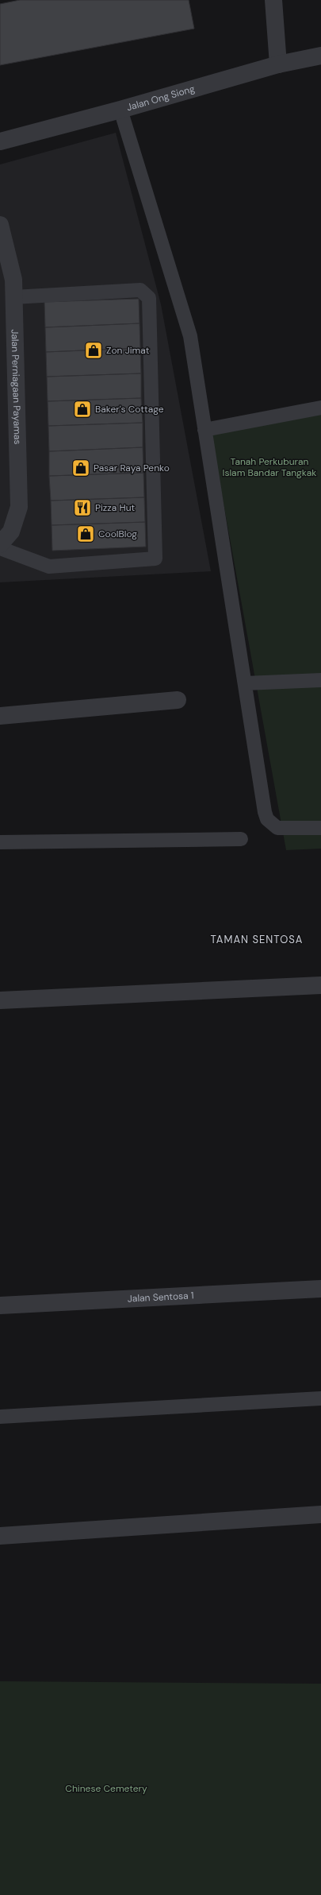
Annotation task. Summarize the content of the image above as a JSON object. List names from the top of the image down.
{
  "streets": {
    "street": ["Jalan Ong Siong", "Jalan Perniagaan Payamas", "Jalan Sentosa 1"]
  },
  "districts": ["TAMAN SENTOSA"],
  "parks": ["Tanah Perkuburan Islam Bandar Tangkak", "Chinese Cemetery"],
  "places": {
    "shop": [
      "Zon Jimat",
      "Baker's Cottage",
      "Pasar Raya Penko",
      "CoolBlog"
    ],
    "restaurant": ["Pizza Hut"]
  }
}
